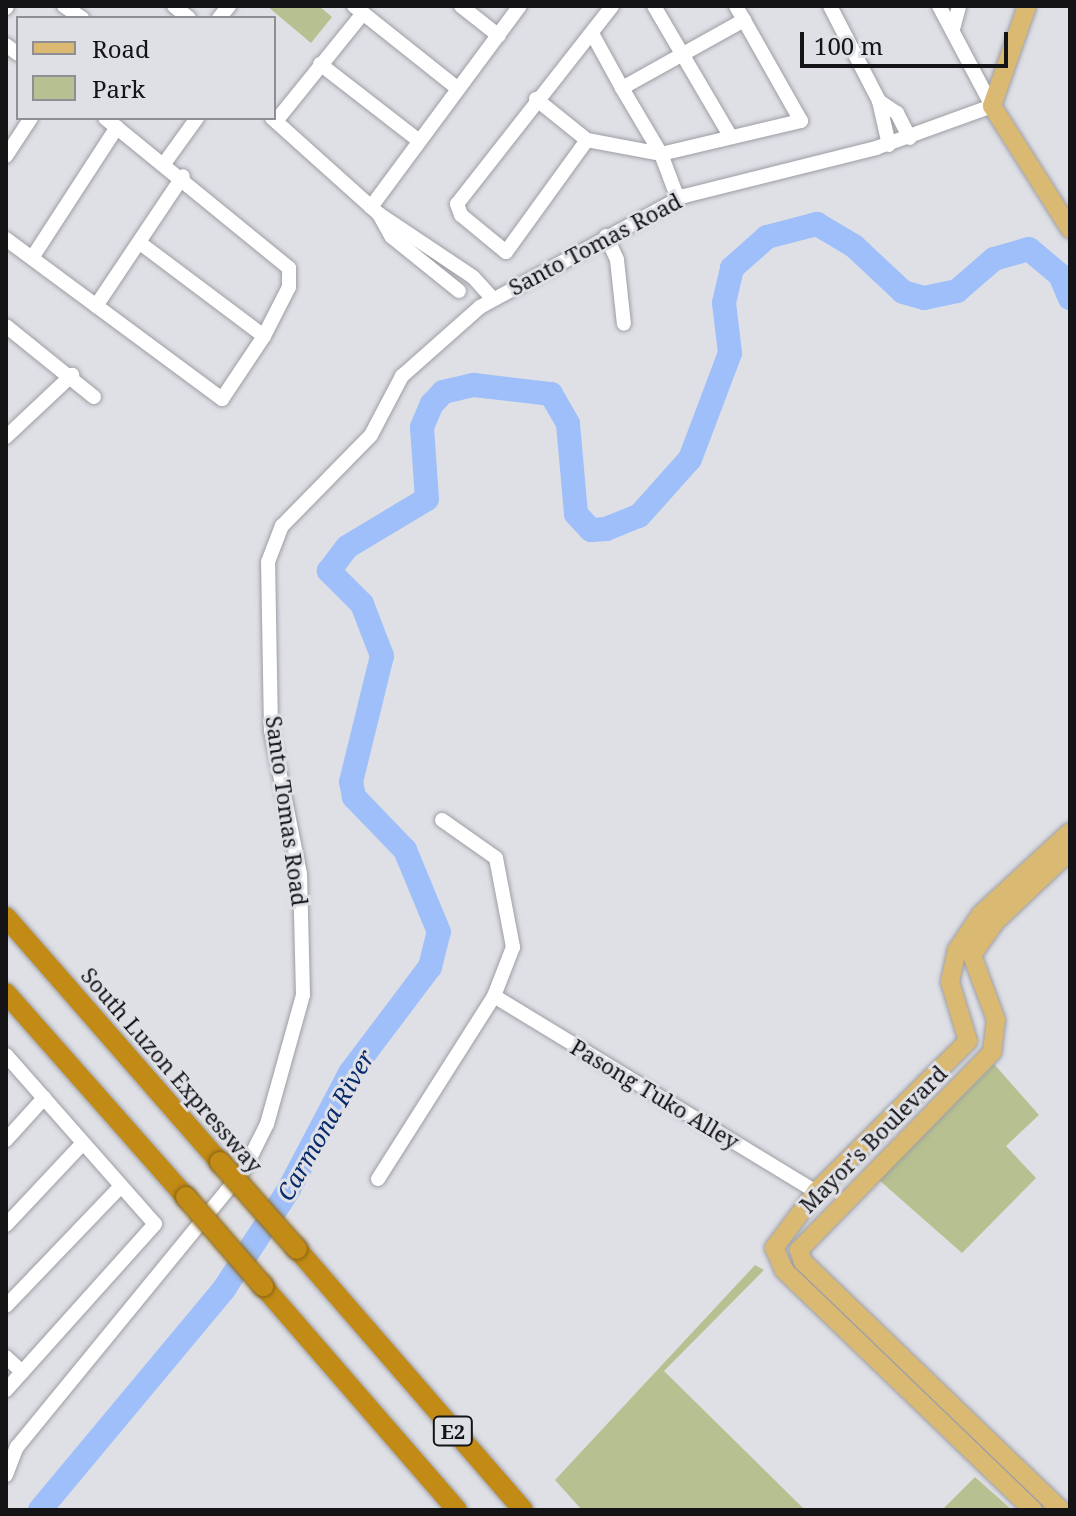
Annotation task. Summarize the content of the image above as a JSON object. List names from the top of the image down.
{
  "streets": {
    "highway": ["South Luzon Expressway", "E2"],
    "main road": ["Mayor's Boulevard"],
    "street": ["Santo Tomas Road", "Pasong Tuko Alley"]
  },
  "crossings": [
    ["Pasong Tuko Alley", "Mayor's Boulevard"]
  ],
  "water": ["Carmona River"],
  "legend": ["Road", "Park"],
  "scale_bar": "100 m"
}
